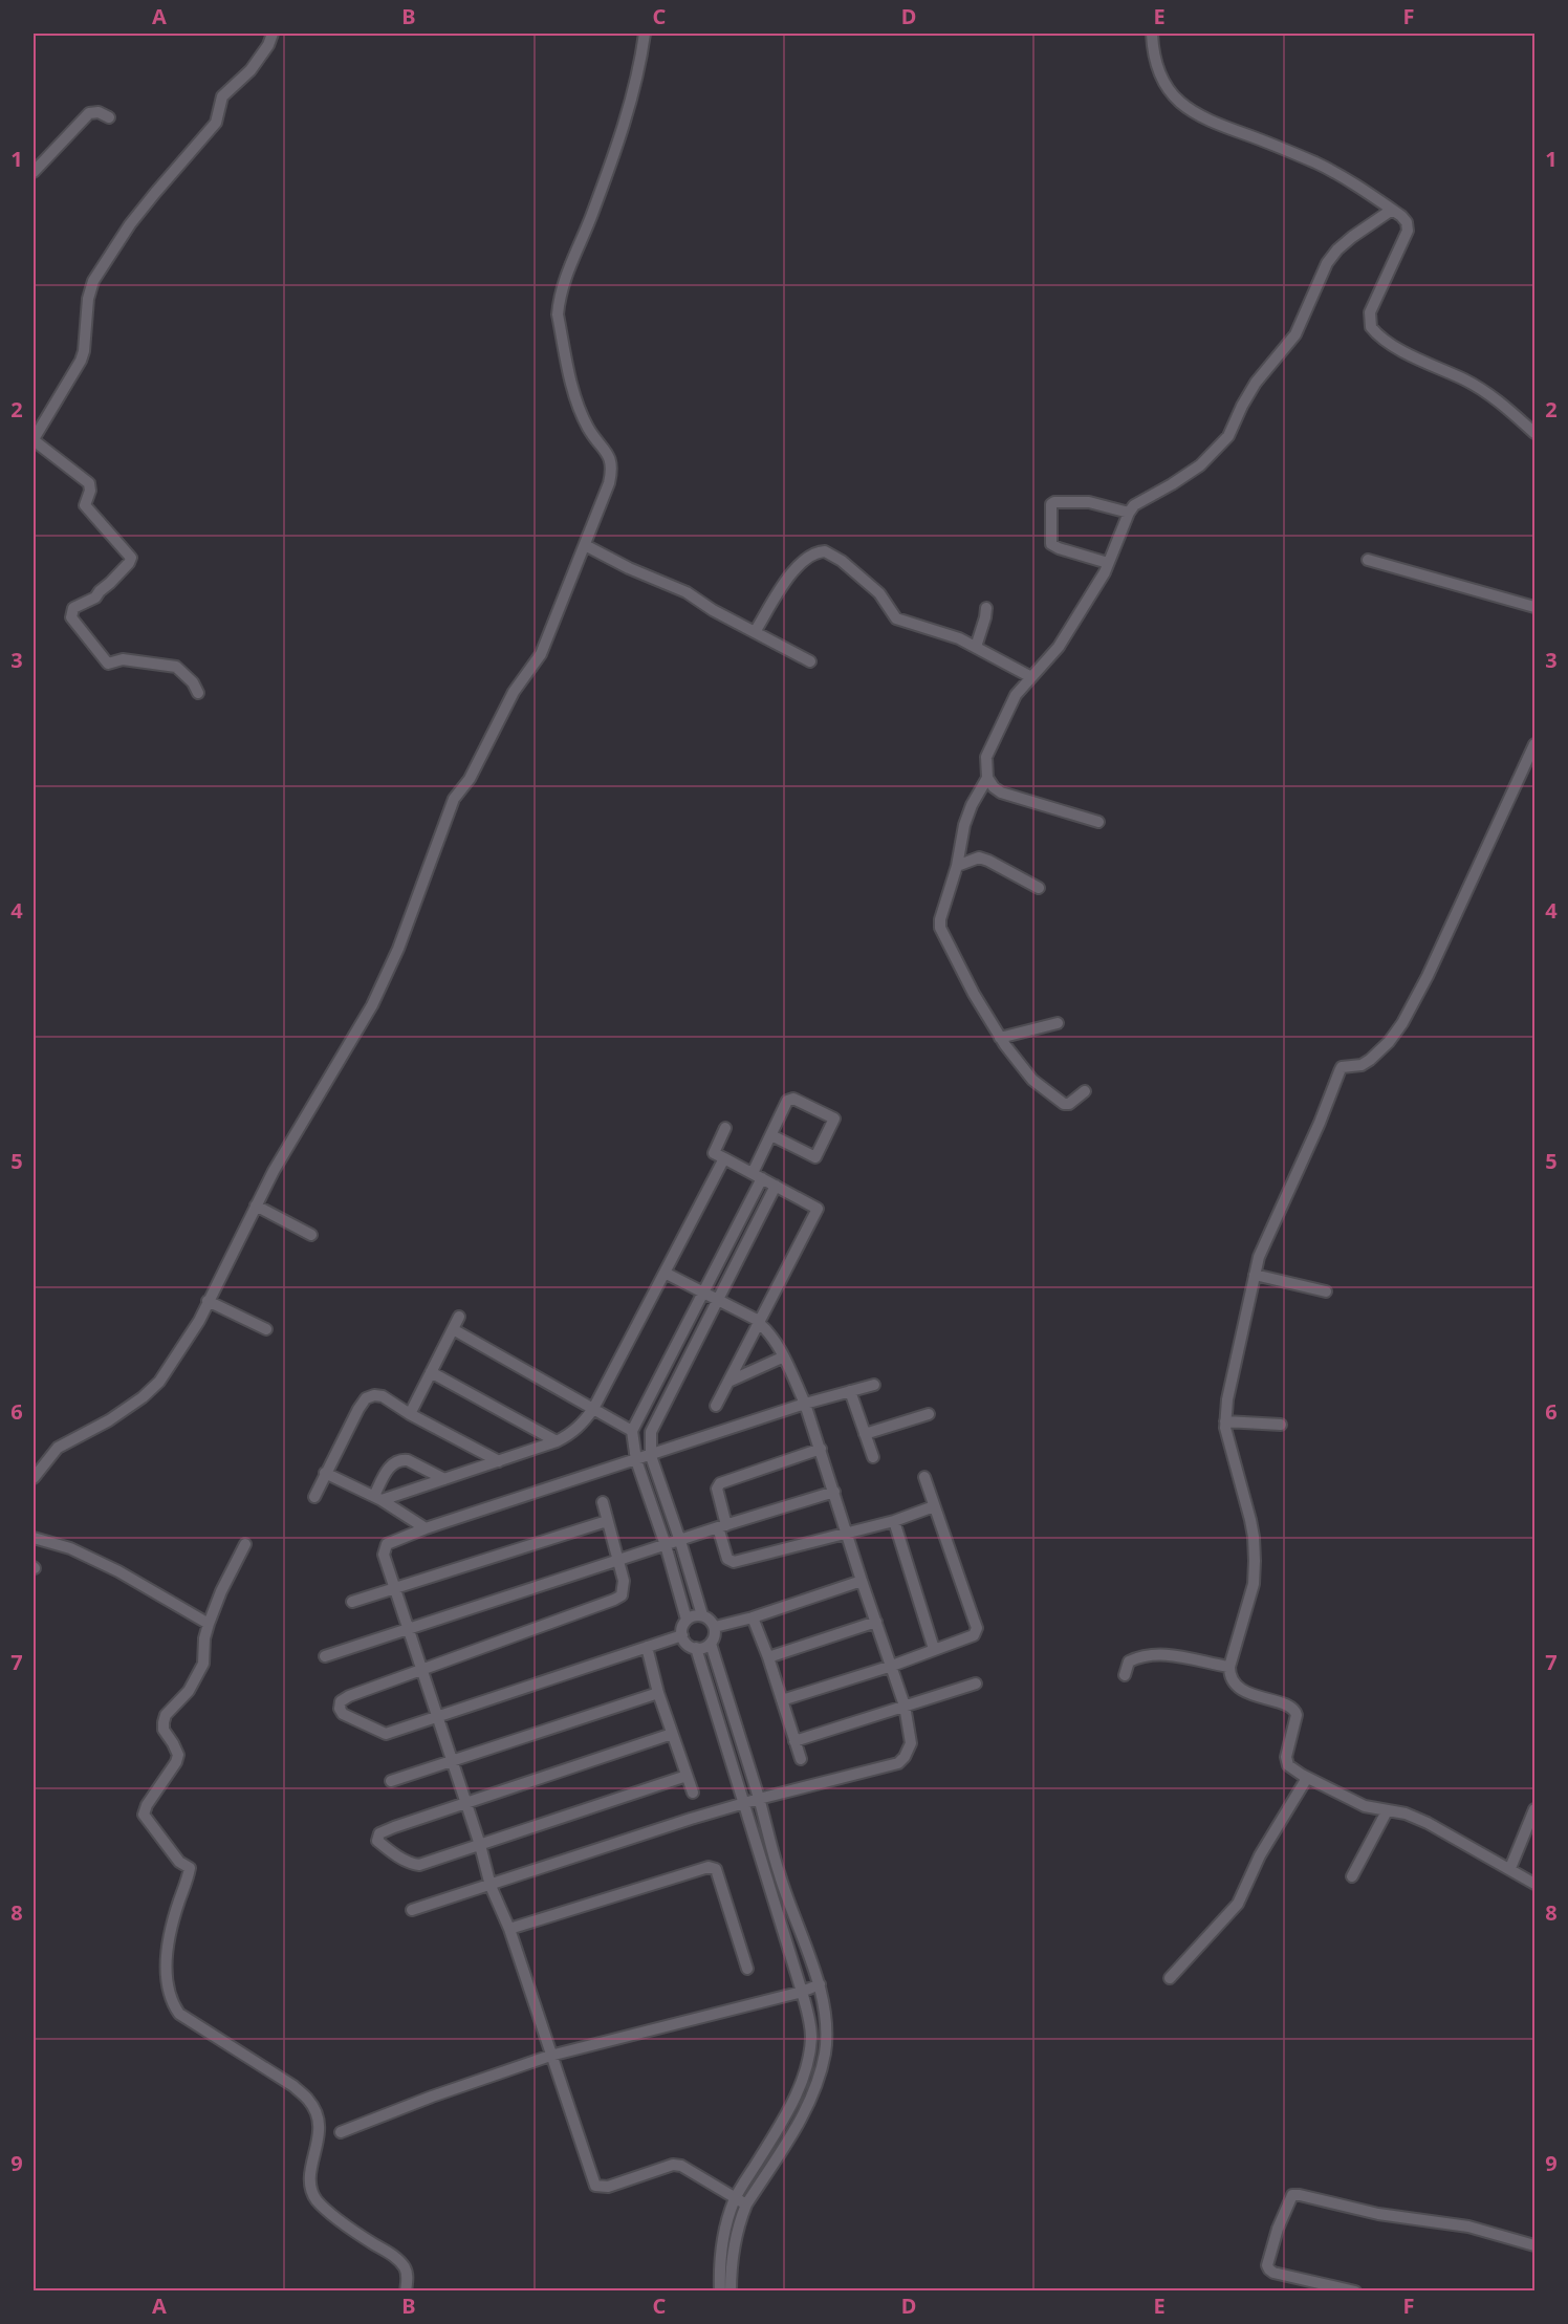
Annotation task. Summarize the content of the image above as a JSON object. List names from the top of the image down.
{
  "grid": {
    "columns": [
      "A",
      "B",
      "C",
      "D",
      "E",
      "F"
    ],
    "rows": [
      "1",
      "2",
      "3",
      "4",
      "5",
      "6",
      "7",
      "8",
      "9"
    ]
  }
}
